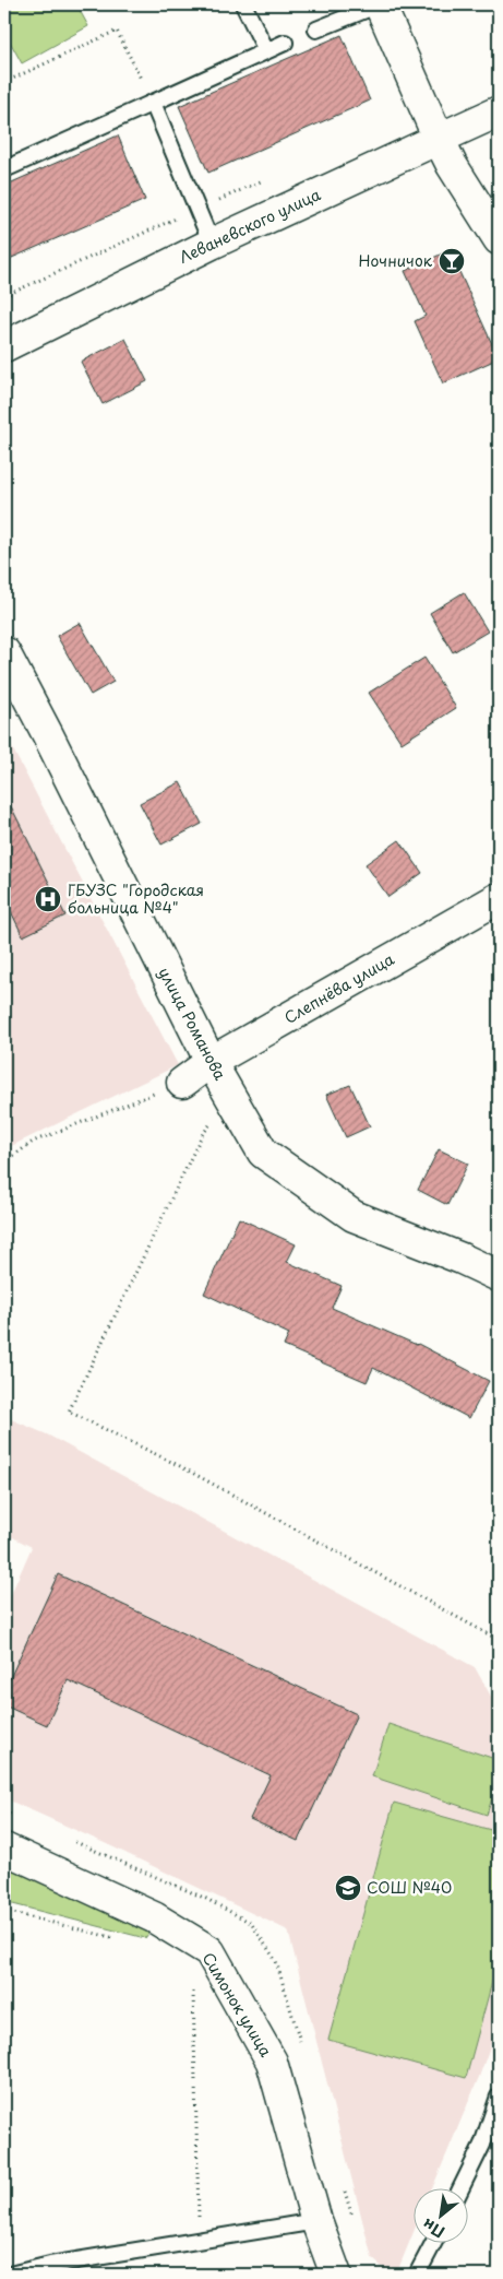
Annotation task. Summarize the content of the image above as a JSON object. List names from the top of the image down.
{
  "streets": {
    "street": [
      "Леваневского улица",
      "Слепнёва улица",
      "улица Романова",
      "Симонок улица"
    ]
  },
  "crossings": [
    ["Слепнёва улица", "улица Романова"]
  ],
  "places": {
    "bar": ["Ночничок"],
    "hospital": ["ГБУЗС \"Городская больница №4\""],
    "school or university": ["СОШ №40"]
  },
  "north": "bottom left"
}
